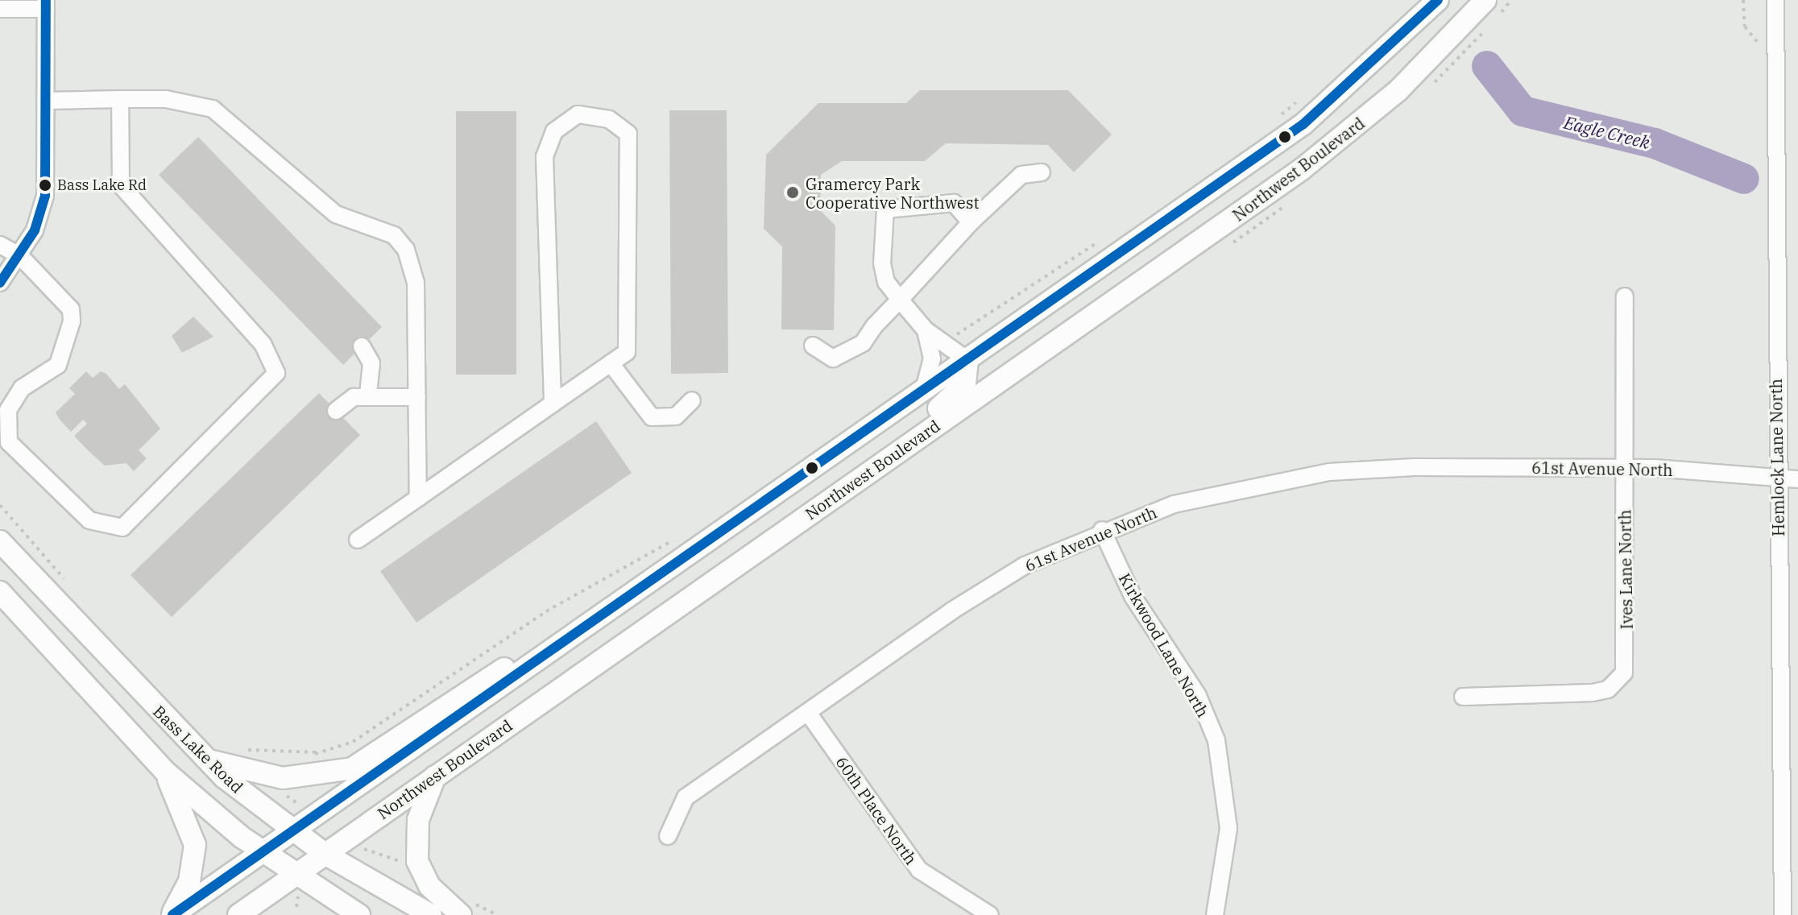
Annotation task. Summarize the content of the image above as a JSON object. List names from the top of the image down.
{
  "streets": {
    "main road": ["Northwest Boulevard", "Bass Lake Road"],
    "street": [
      "Hemlock Lane North",
      "61st Avenue North",
      "Ives Lane North",
      "Kirkwood Lane North",
      "60th Place North"
    ]
  },
  "crossings": [
    ["Northwest Boulevard", "Bass Lake Road"],
    ["Hemlock Lane North", "61st Avenue North"],
    ["61st Avenue North", "Ives Lane North"],
    ["61st Avenue North", "Kirkwood Lane North"],
    ["61st Avenue North", "60th Place North"]
  ],
  "water": ["Eagle Creek"],
  "places": ["Bass Lake Rd", "Gramercy Park Cooperative Northwest"]
}
